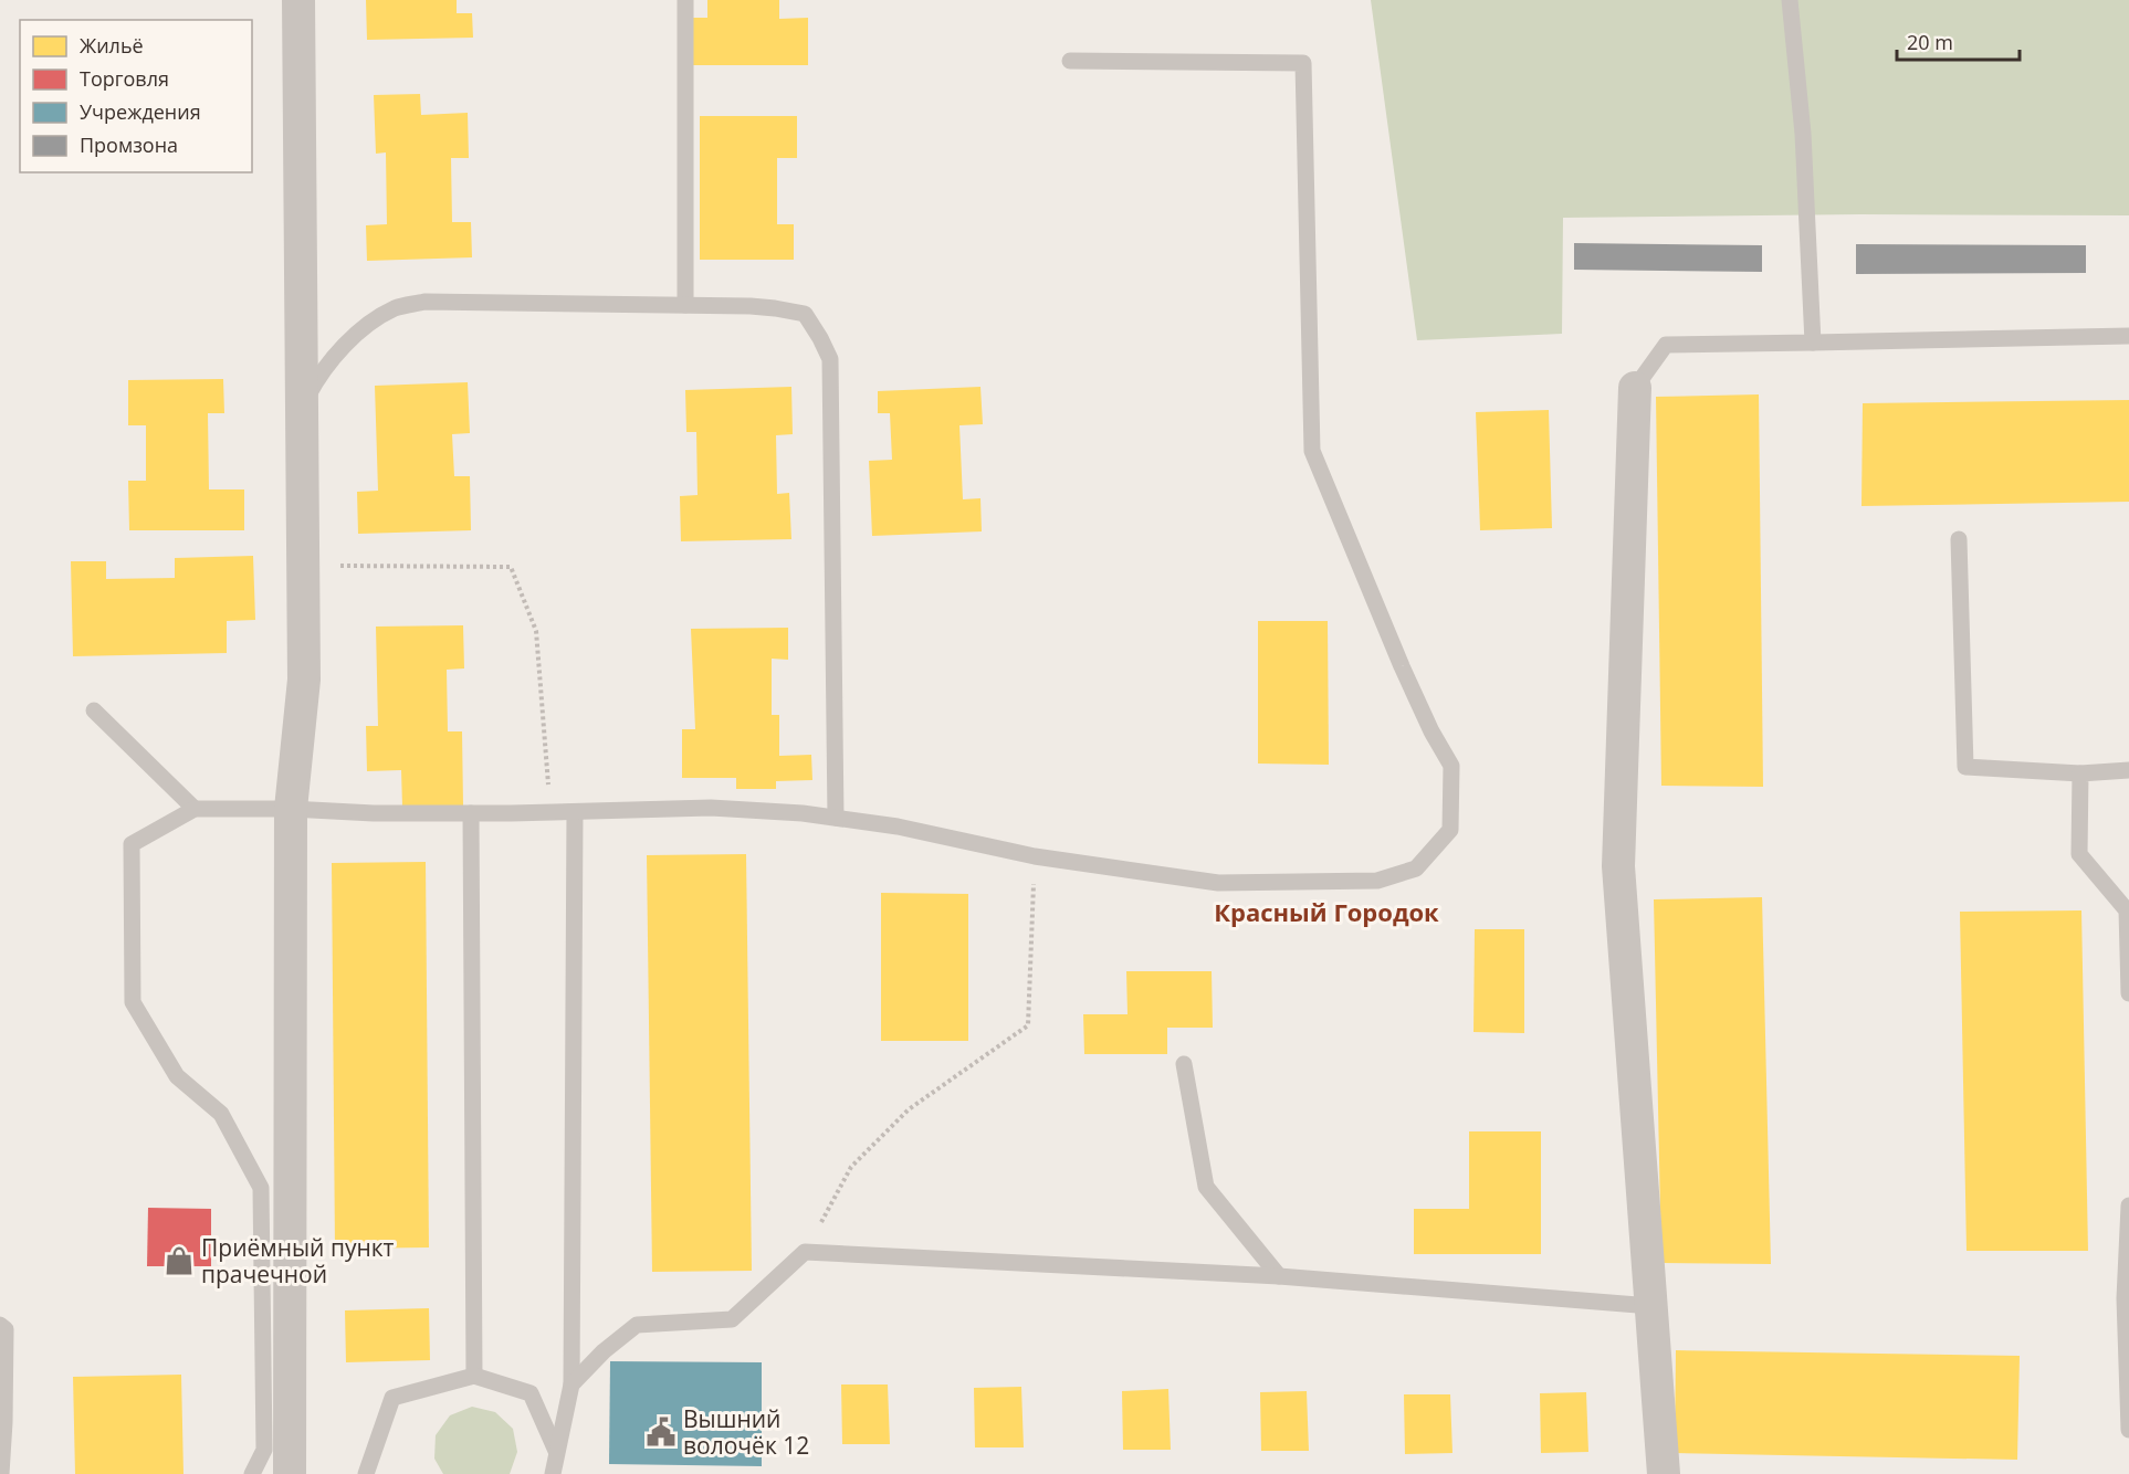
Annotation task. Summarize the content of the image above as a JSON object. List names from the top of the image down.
{
  "districts": ["Красный Городок"],
  "places": {
    "shop": ["Приёмный пункт прачечной"],
    "public building": ["Вышний волочёк 12"]
  },
  "legend": [
    "Жильё",
    "Торговля",
    "Учреждения",
    "Промзона"
  ],
  "scale_bar": "20 m"
}
